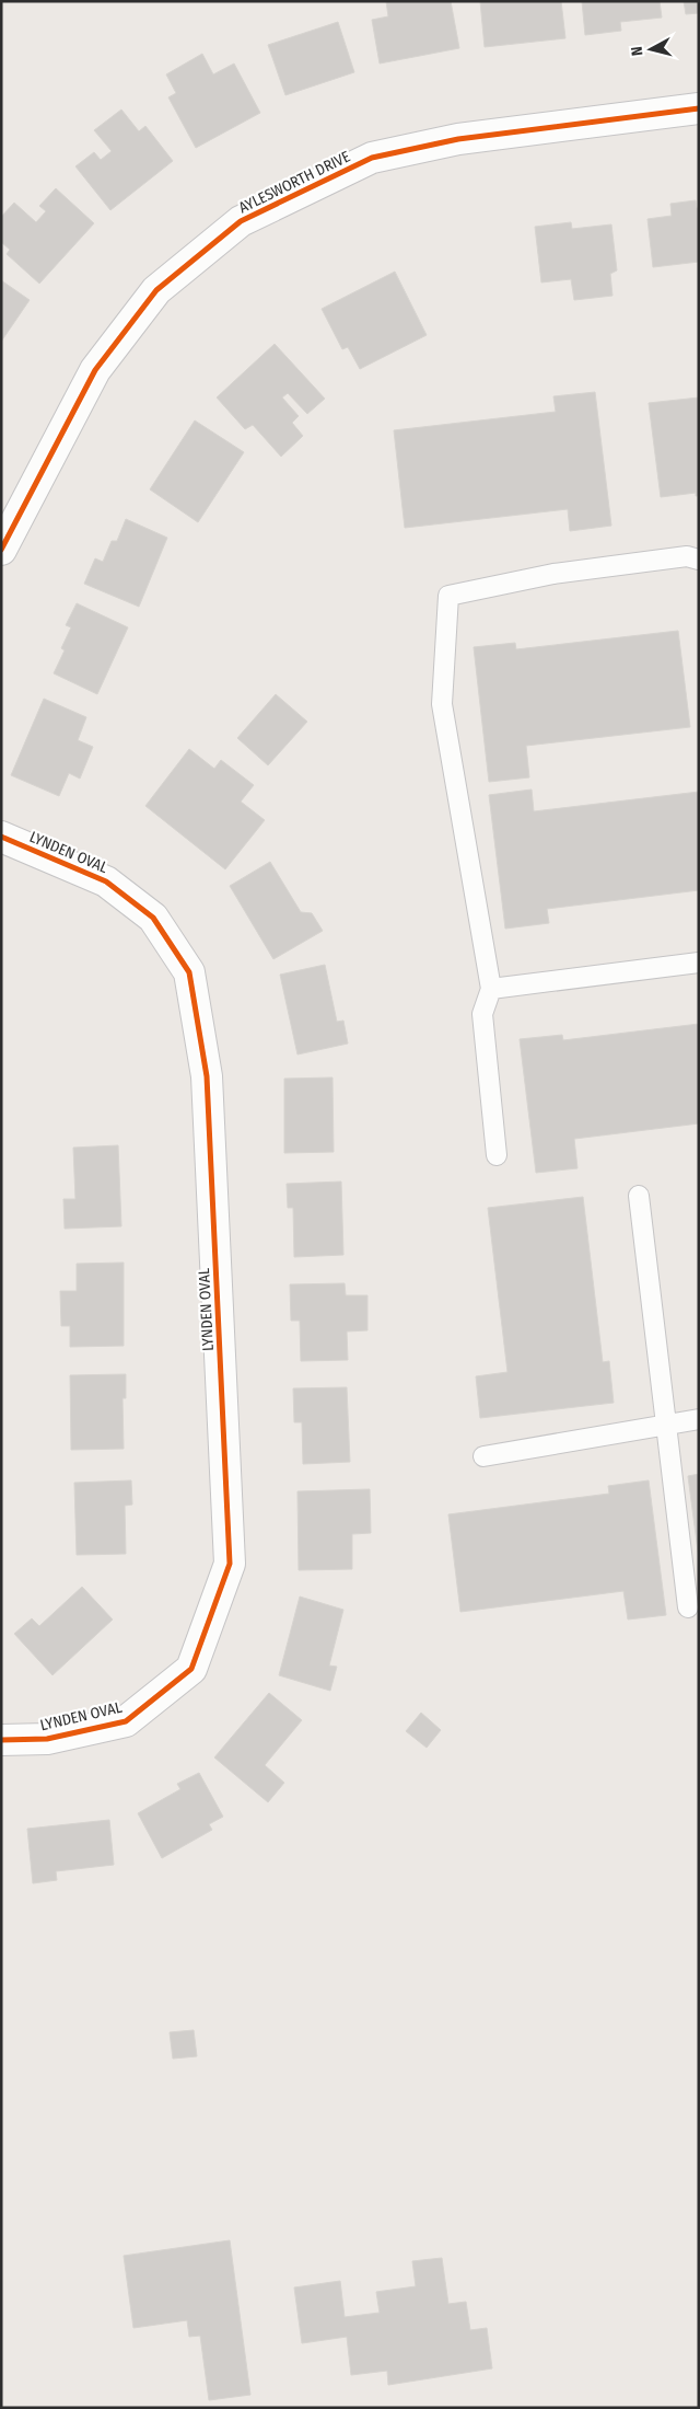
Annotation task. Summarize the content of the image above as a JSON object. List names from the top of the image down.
{
  "streets": {
    "street": ["AYLESWORTH DRIVE", "LYNDEN OVAL"]
  },
  "north": "left"
}
